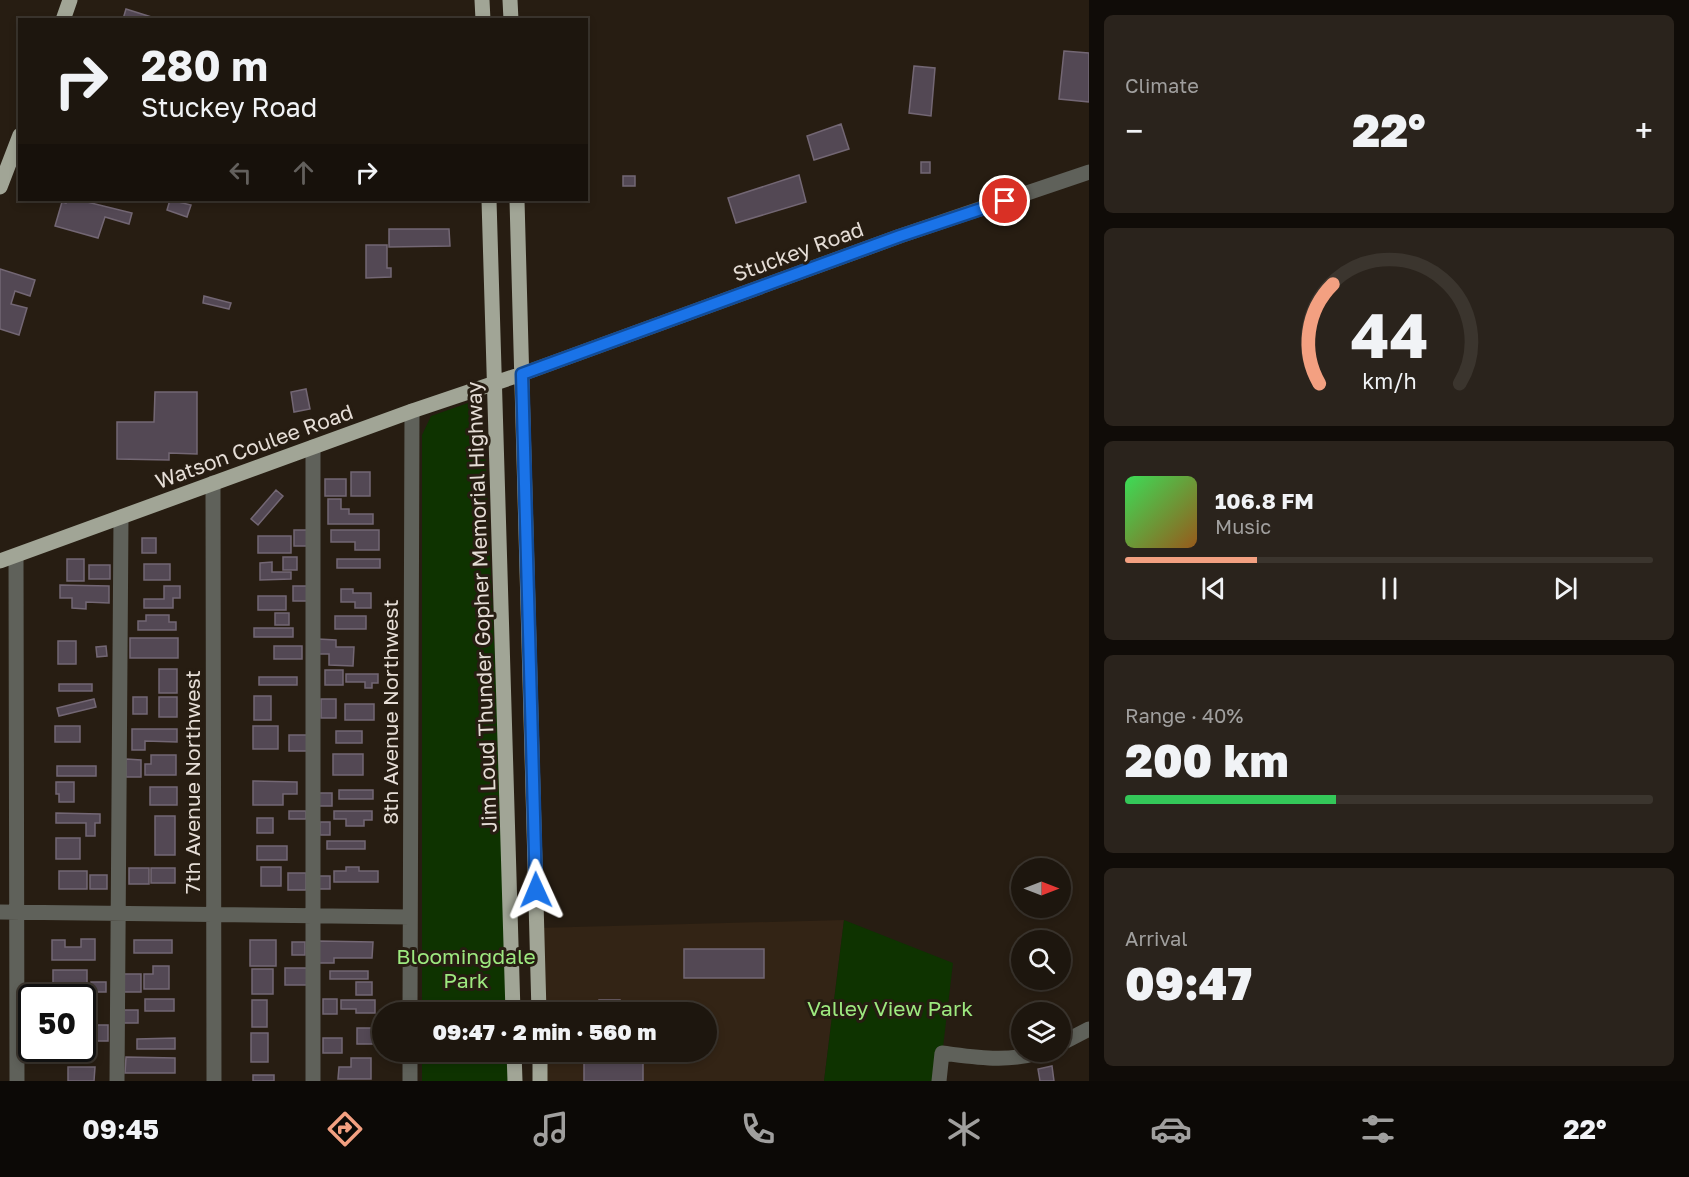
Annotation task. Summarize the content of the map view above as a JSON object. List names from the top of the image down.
{
  "streets": {
    "main road": ["Watson Coulee Road", "Jim Loud Thunder Gopher Memorial Highway"],
    "street": ["Stuckey Road", "8th Avenue Northwest", "7th Avenue Northwest"]
  },
  "crossings": [
    ["Stuckey Road", "Watson Coulee Road"],
    ["Watson Coulee Road", "Jim Loud Thunder Gopher Memorial Highway"],
    ["Watson Coulee Road", "8th Avenue Northwest"],
    ["Watson Coulee Road", "7th Avenue Northwest"]
  ],
  "parks": ["Bloomingdale Park", "Valley View Park"],
  "north": "right",
  "page": {
    "tile": [
      "Climate",
      ["Range · 40%", "200 km"],
      ["Arrival", "09:47"]
    ],
    "turn": ["280 m", "Stuckey Road"],
    "heat": ["−", "22°", "+"],
    "song": ["106.8 FM", "Music"],
    "limit": "50",
    "trip": "09:47 · 2 min · 560 m",
    "tabs": ["09:45", "22°"],
    "gauge": ["44", "km/h"]
  }
}
